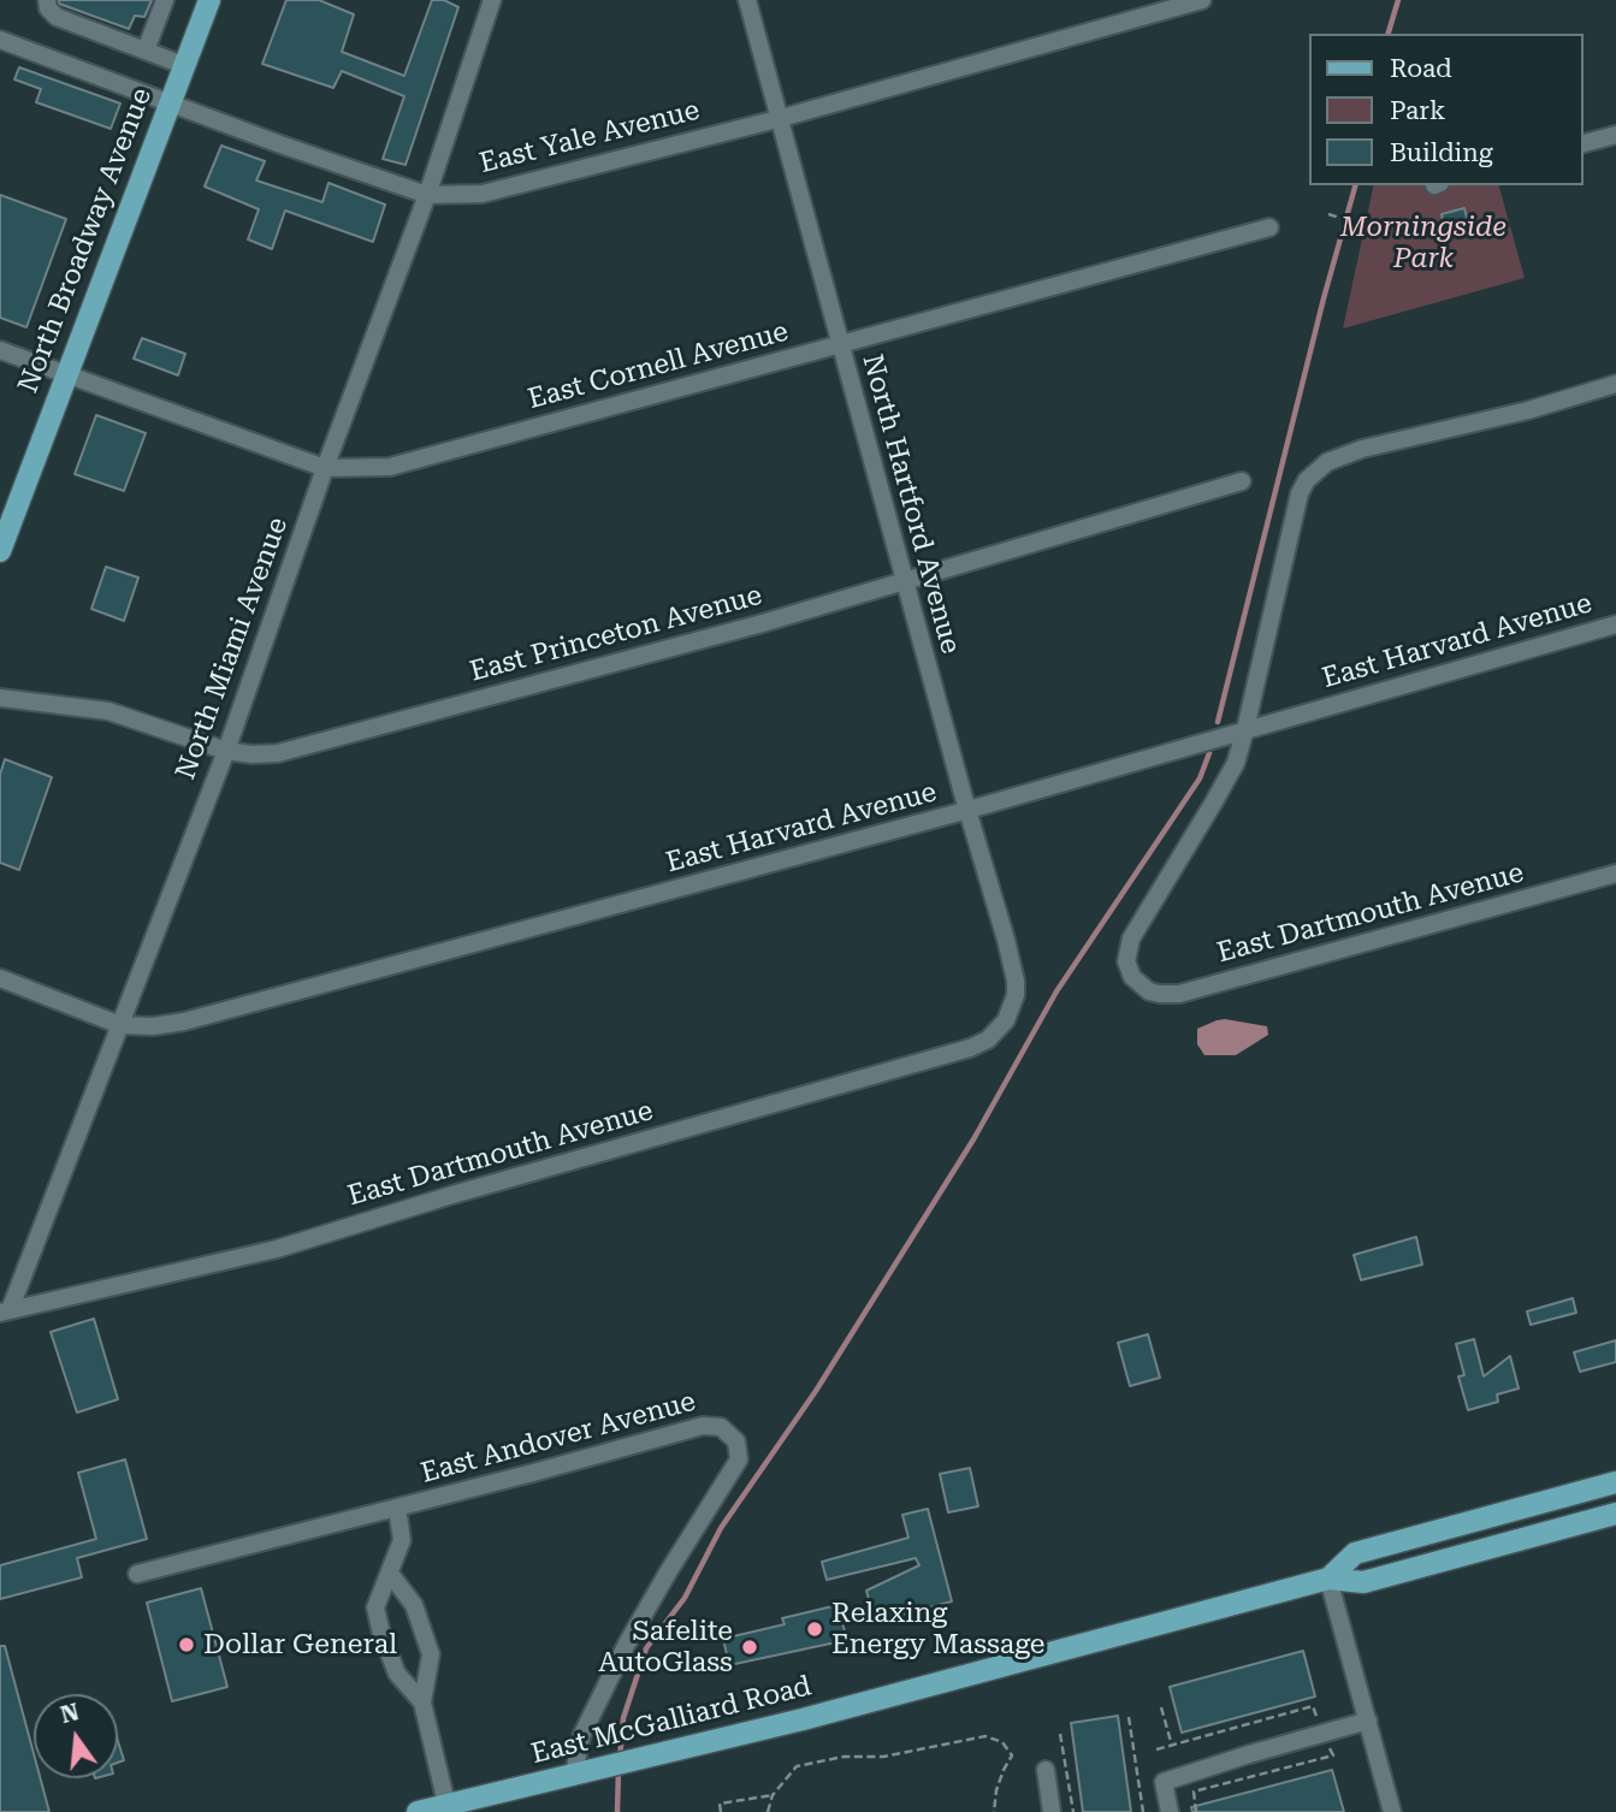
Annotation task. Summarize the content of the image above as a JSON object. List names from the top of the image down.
{
  "streets": {
    "main road": ["North Broadway Avenue", "East McGalliard Road"],
    "street": [
      "East Yale Avenue",
      "East Cornell Avenue",
      "North Hartford Avenue",
      "East Princeton Avenue",
      "East Harvard Avenue",
      "North Miami Avenue",
      "East Dartmouth Avenue",
      "East Andover Avenue"
    ]
  },
  "crossings": [
    ["East Yale Avenue", "North Broadway Avenue"],
    ["East Yale Avenue", "North Hartford Avenue"],
    ["East Yale Avenue", "North Miami Avenue"],
    ["North Broadway Avenue", "East Cornell Avenue"],
    ["East Cornell Avenue", "North Hartford Avenue"],
    ["East Cornell Avenue", "North Miami Avenue"],
    ["North Hartford Avenue", "East Princeton Avenue"],
    ["North Hartford Avenue", "East Harvard Avenue"],
    ["North Hartford Avenue", "East Dartmouth Avenue"],
    ["East Princeton Avenue", "North Miami Avenue"],
    ["East Harvard Avenue", "North Miami Avenue"],
    ["East Harvard Avenue", "East Dartmouth Avenue"],
    ["North Miami Avenue", "East Dartmouth Avenue"],
    ["East Andover Avenue", "East McGalliard Road"]
  ],
  "parks": ["Morningside Park"],
  "places": ["Relaxing Energy Massage", "Dollar General", "Safelite AutoGlass"],
  "legend": ["Road", "Park", "Building"],
  "north": "top"
}
